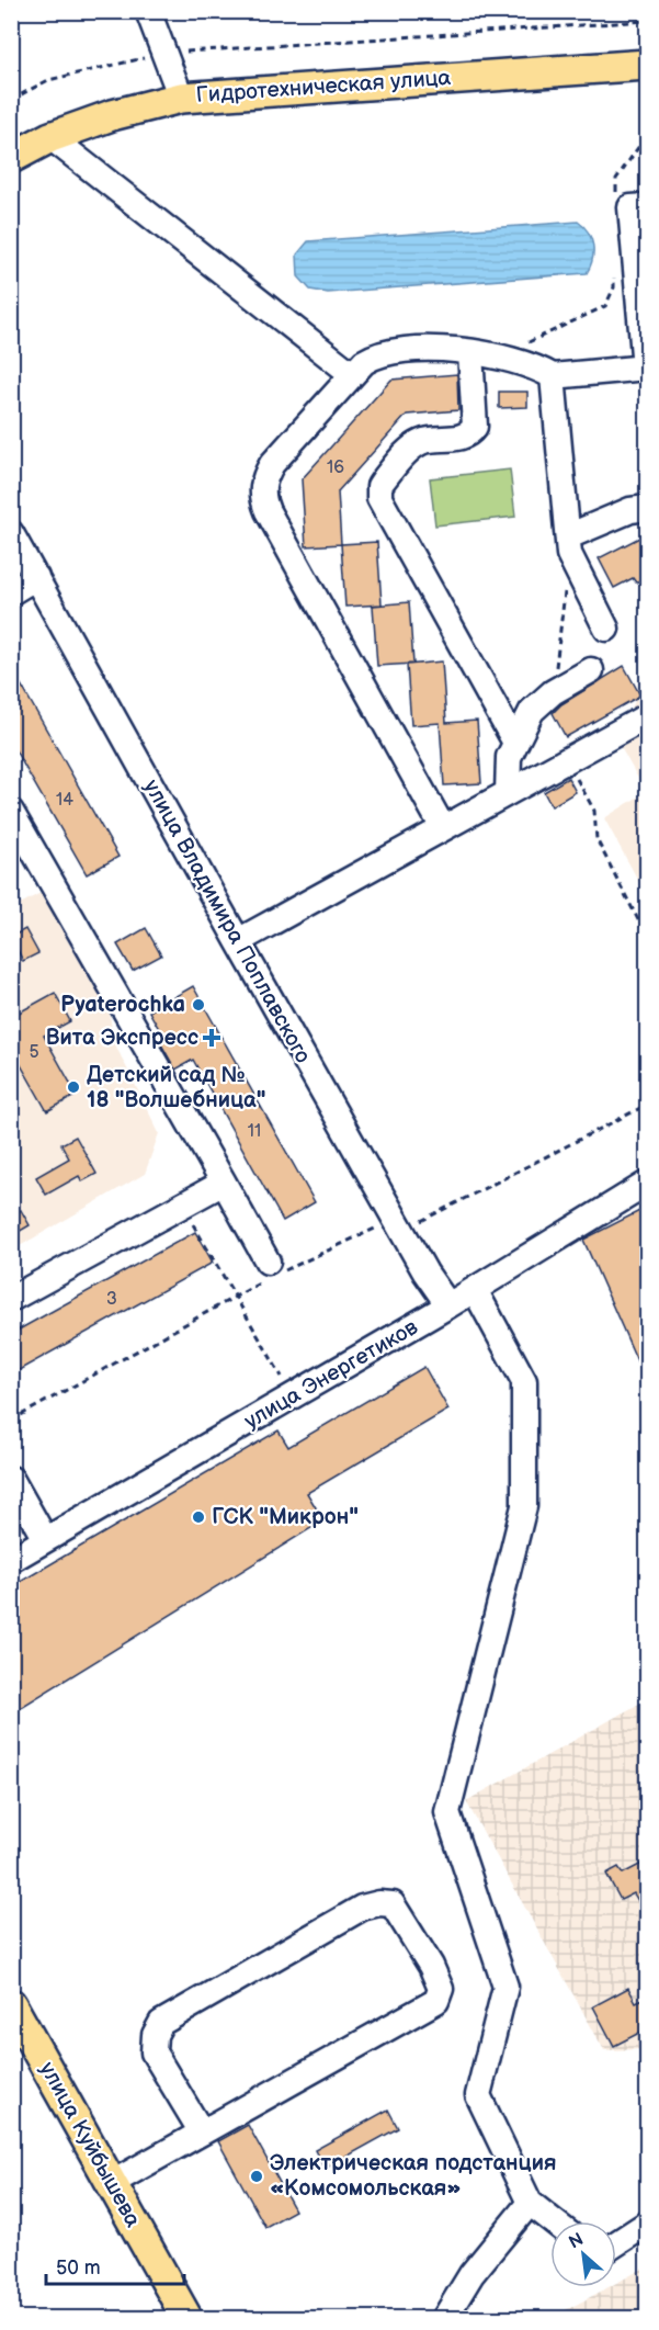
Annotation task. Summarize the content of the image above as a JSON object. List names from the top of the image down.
{
  "streets": {
    "main road": ["Гидротехническая улица", "улица Куйбышева"],
    "street": ["улица Владимира Поплавского", "улица Энергетиков"]
  },
  "crossings": [
    ["улица Владимира Поплавского", "улица Энергетиков"]
  ],
  "places": {
    "other": [
      "Pyaterochka",
      "Детский сад № 18 \"Волшебница\"",
      "ГСК \"Микрон\"",
      "Электрическая подстанция «Комсомольская»"
    ],
    "health": ["Вита Экспресс"]
  },
  "house_numbers": [
    "16",
    "14",
    "5",
    "11",
    "3"
  ],
  "scale_bar": "50 m",
  "north": "top left"
}
